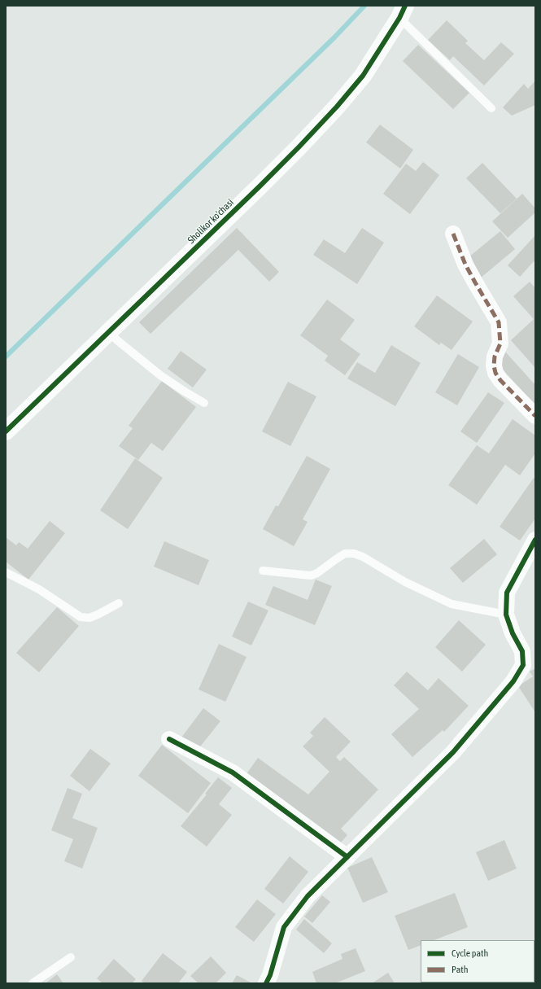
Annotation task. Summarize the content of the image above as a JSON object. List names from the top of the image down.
{
  "streets": {
    "street": ["Sholikor ko'chasi"]
  },
  "legend": ["Cycle path", "Path"]
}
